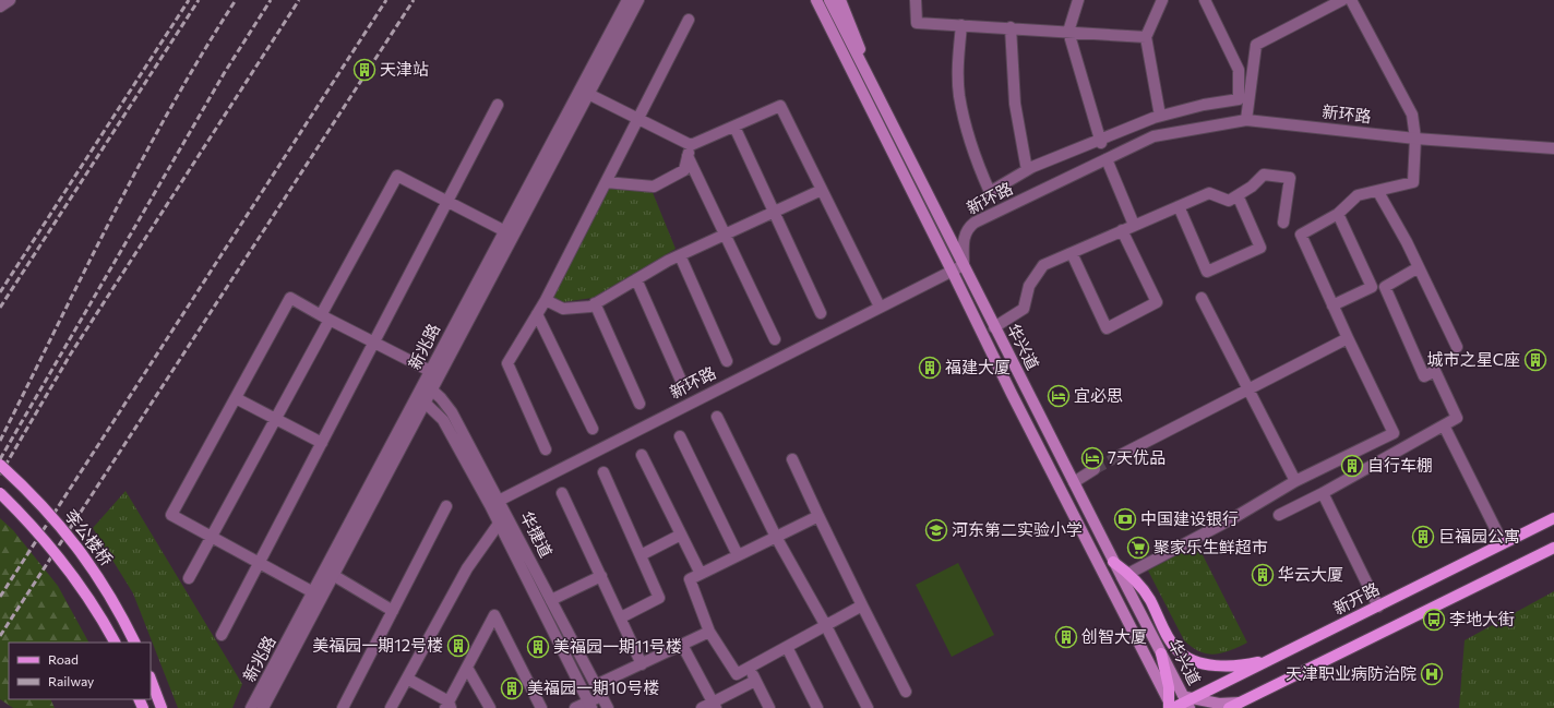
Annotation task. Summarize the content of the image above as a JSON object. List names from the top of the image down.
{
  "streets": {
    "main road": ["华兴道", "李公楼桥", "新开路"],
    "street": ["新环路", "新兆路", "华捷道"]
  },
  "crossings": [
    ["新环路", "华兴道"],
    ["新环路", "华捷道"],
    ["新兆路", "华捷道"],
    ["华兴道", "新开路"]
  ],
  "places": {
    "building": [
      "天津站",
      "城市之星C座",
      "福建大厦",
      "自行车棚",
      "巨福园公寓",
      "华云大厦",
      "创智大厦",
      "美福园一期12号楼",
      "美福园一期11号楼",
      "美福园一期10号楼"
    ],
    "hotel": ["宜必思", "7天优品"],
    "bank": ["中国建设银行"],
    "school or university": ["河东第二实验小学"],
    "supermarket": ["聚家乐生鲜超市"],
    "bus stop": ["李地大街"],
    "hospital": ["天津职业病防治院"]
  },
  "legend": ["Road", "Railway"]
}
